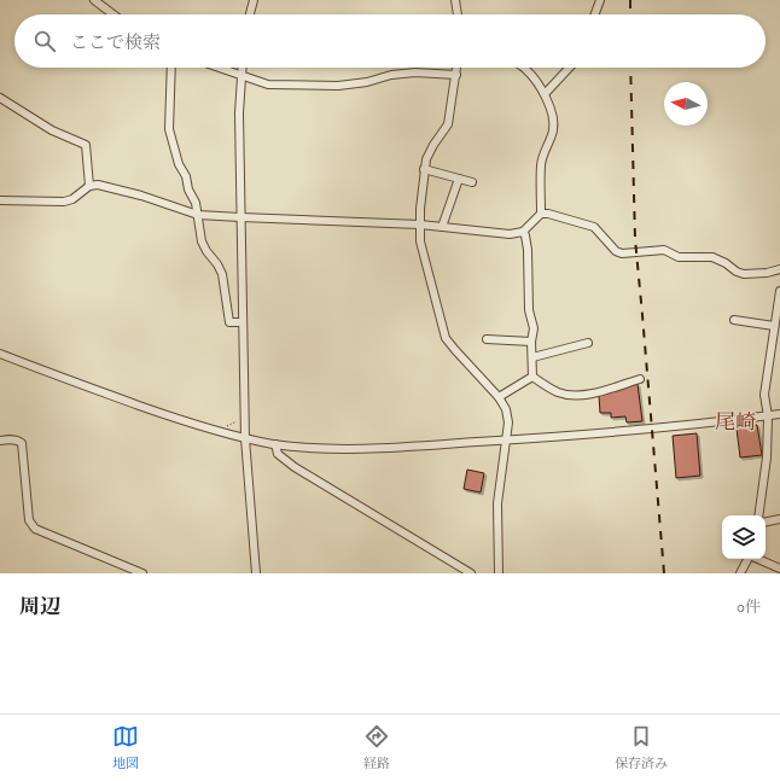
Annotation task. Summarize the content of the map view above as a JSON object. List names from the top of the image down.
{
  "districts": ["尾崎"],
  "north": "left",
  "page": {
    "search": "ここで検索",
    "heading": ["周辺", "0件"],
    "nav": ["地図", "経路", "保存済み"]
  }
}
